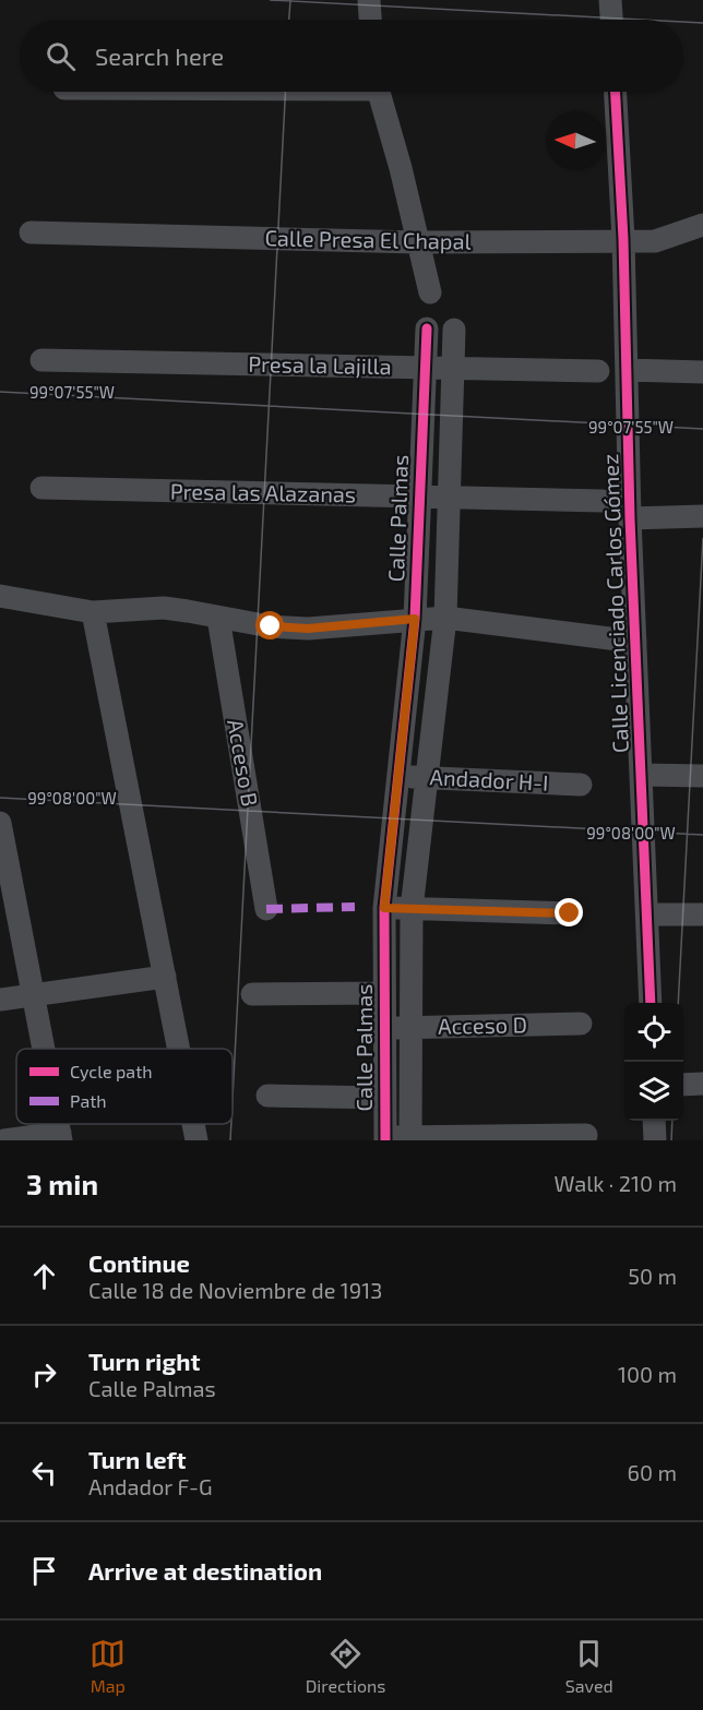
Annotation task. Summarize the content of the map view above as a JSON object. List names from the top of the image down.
{
  "streets": {
    "street": [
      "Calle Presa El Chapal",
      "Presa la Lajilla",
      "Presa las Alazanas",
      "Calle Palmas",
      "Calle Licenciado Carlos Gómez",
      "Acceso B",
      "Andador H-I",
      "Acceso D"
    ]
  },
  "crossings": [
    ["Calle Presa El Chapal", "Calle Licenciado Carlos Gómez"],
    ["Presa la Lajilla", "Calle Palmas"],
    ["Presa las Alazanas", "Calle Palmas"],
    ["Calle Palmas", "Andador H-I"],
    ["Calle Palmas", "Acceso D"]
  ],
  "legend": ["Cycle path", "Path"],
  "north": "left",
  "page": {
    "search": "Search here",
    "heading": ["3 min", "Walk · 210 m"],
    "list": [
      ["Continue", "Calle 18 de Noviembre de 1913", "50 m"],
      ["Turn right", "Calle Palmas", "100 m"],
      ["Turn left", "Andador F-G", "60 m"],
      "Arrive at destination"
    ],
    "nav": ["Map", "Directions", "Saved"]
  },
  "coordinates": ["99°07'55\"W", "99°08'00\"W"]
}
